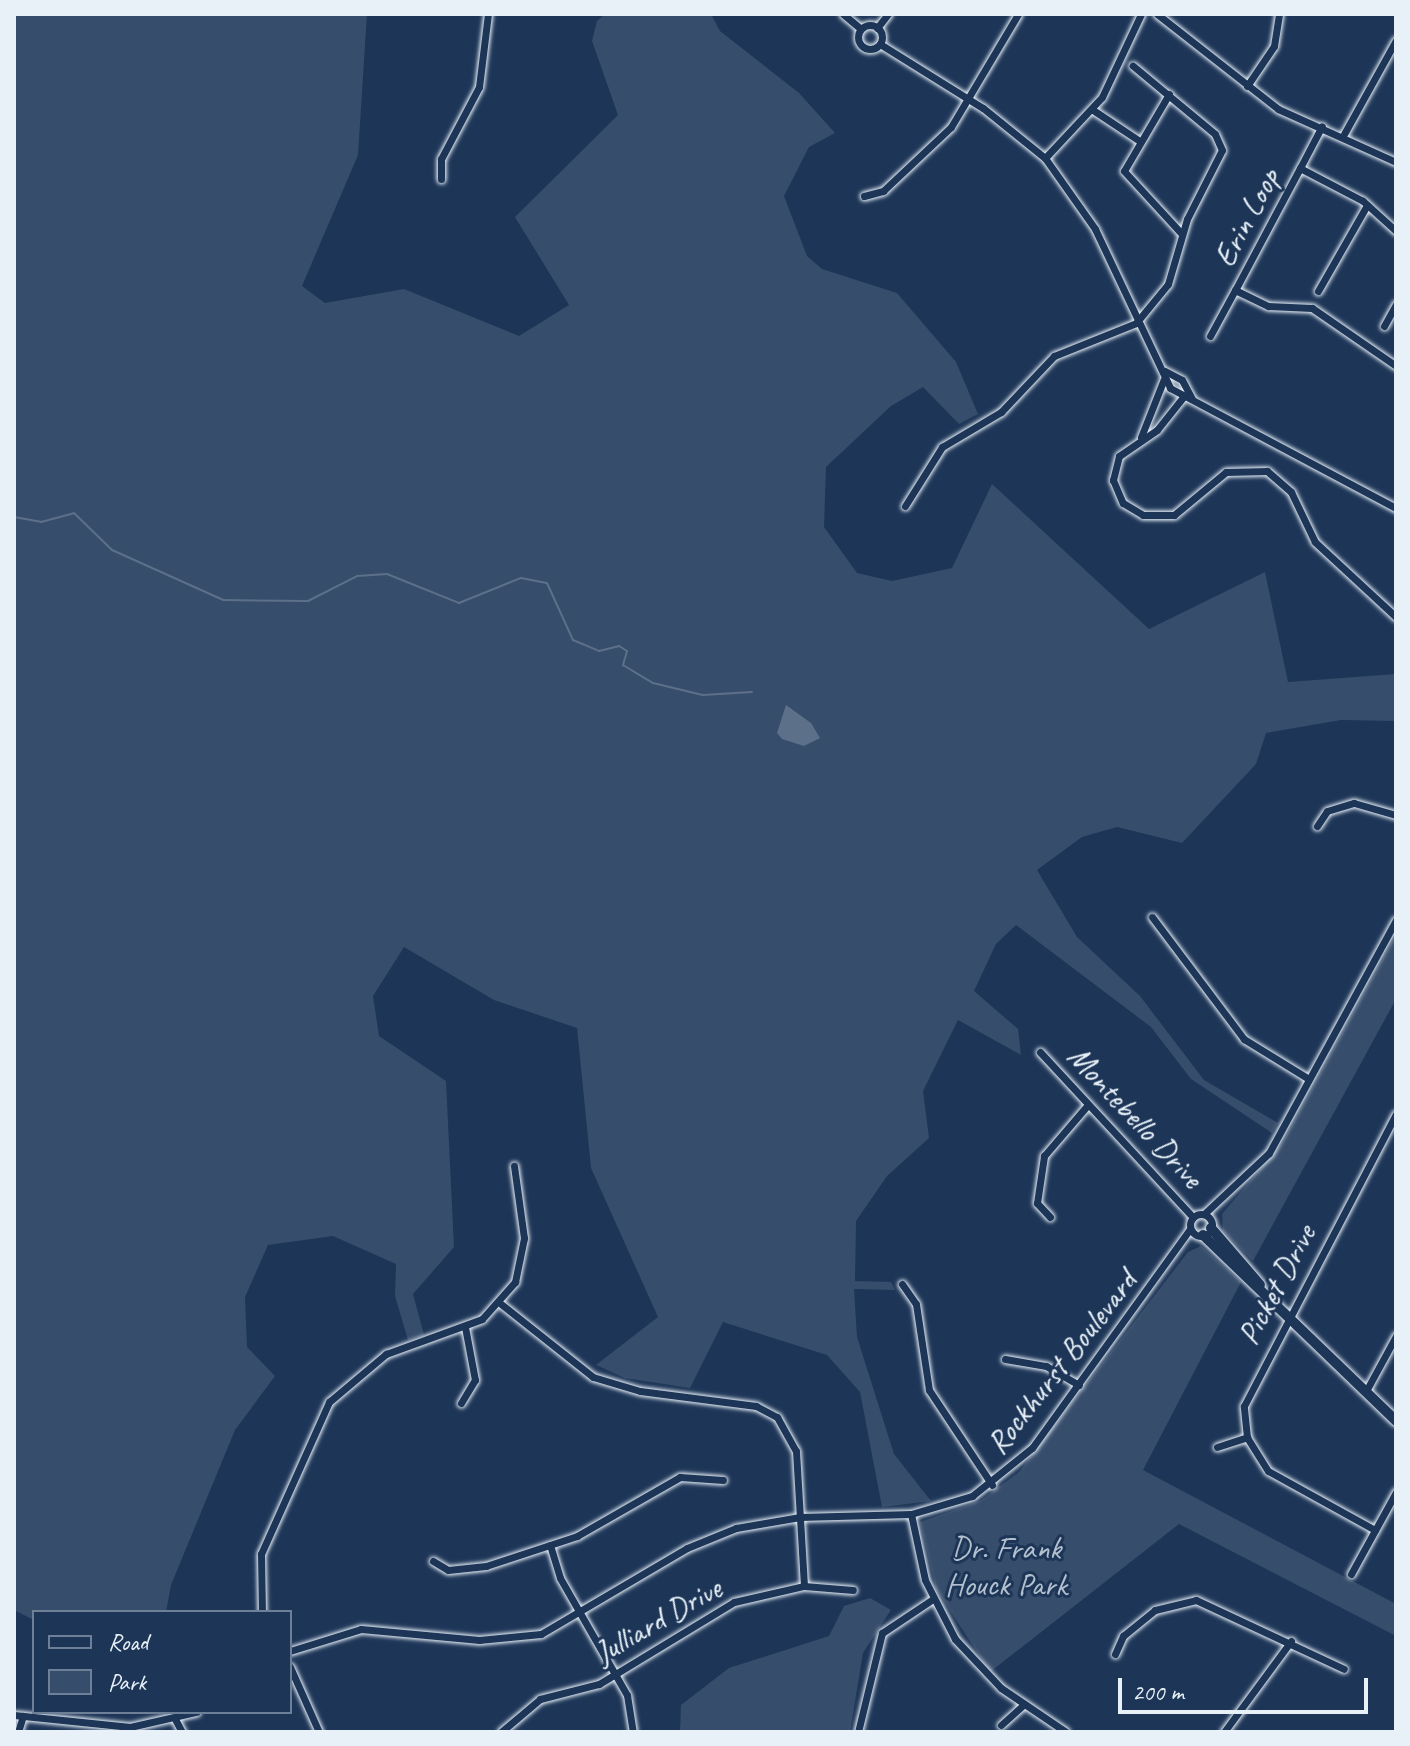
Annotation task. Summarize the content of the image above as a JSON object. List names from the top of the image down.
{
  "streets": {
    "street": [
      "Erin Loop",
      "Montebello Drive",
      "Picket Drive",
      "Rockhurst Boulevard",
      "Julliard Drive"
    ]
  },
  "crossings": [
    ["Montebello Drive", "Picket Drive"],
    ["Montebello Drive", "Rockhurst Boulevard"]
  ],
  "parks": ["Dr. Frank Houck Park"],
  "legend": ["Road", "Park"],
  "scale_bar": "200 m"
}
